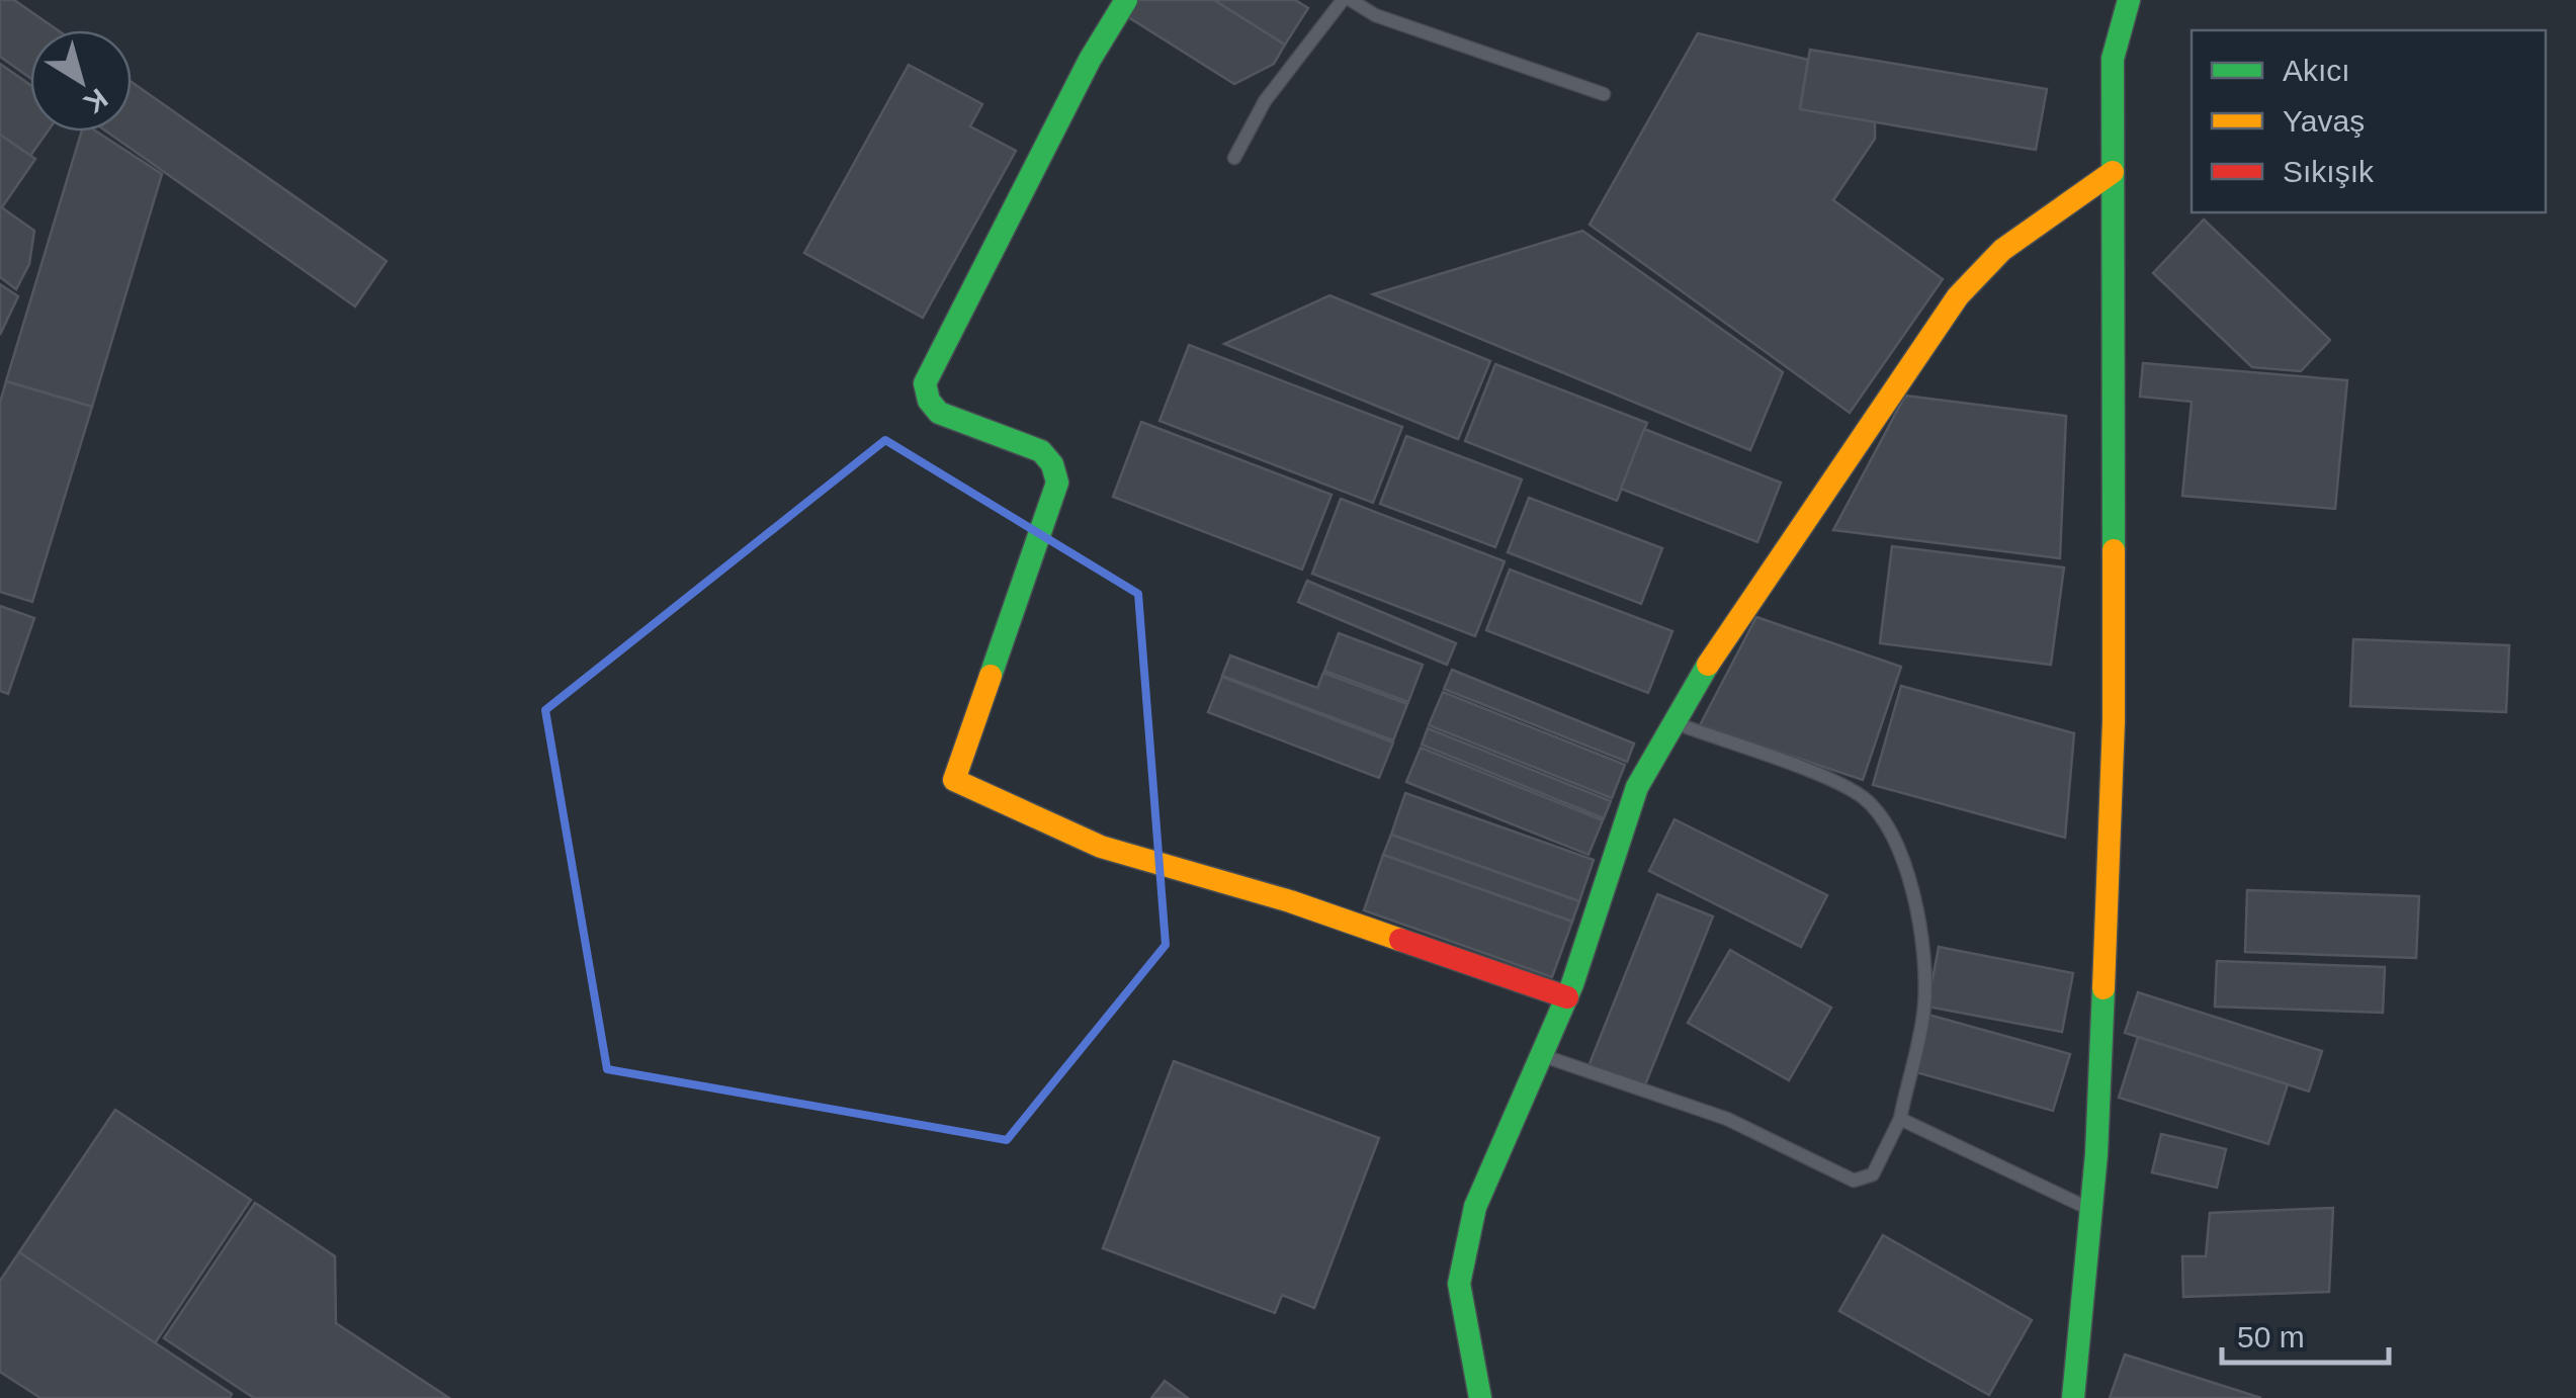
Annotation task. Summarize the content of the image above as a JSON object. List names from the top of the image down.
{
  "legend": ["Akıcı", "Yavaş", "Sıkışık"],
  "scale_bar": "50 m",
  "north": "bottom right"
}
